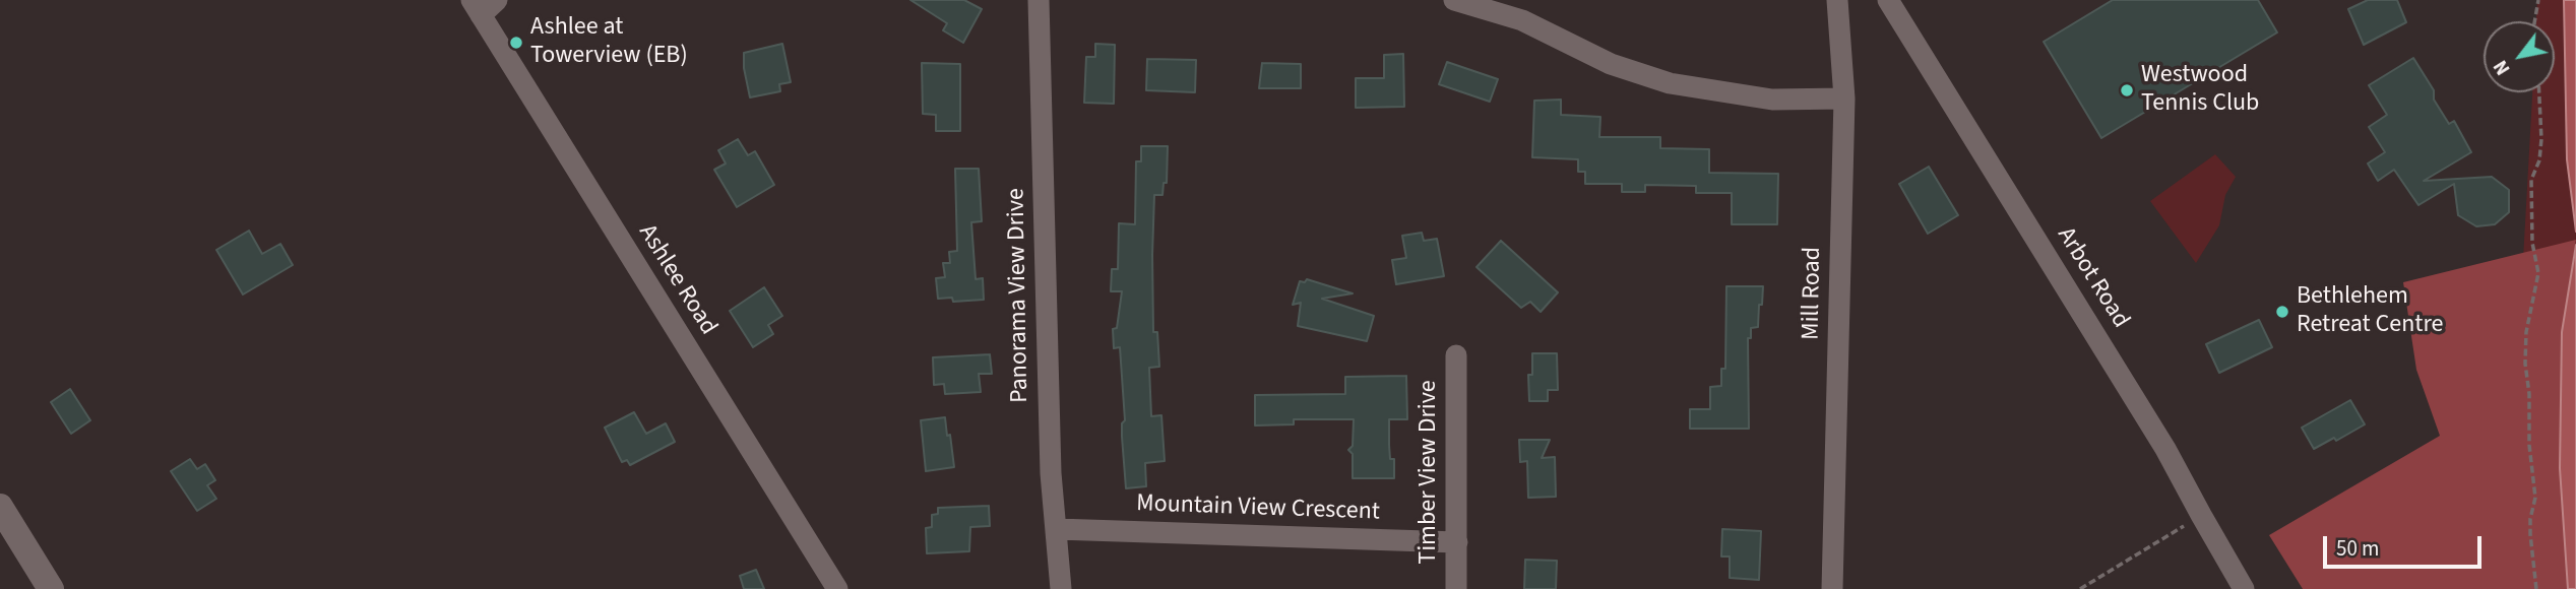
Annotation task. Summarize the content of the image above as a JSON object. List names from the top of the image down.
{
  "streets": {
    "street": [
      "Arbot Road",
      "Ashlee Road",
      "Mill Road",
      "Panorama View Drive",
      "Timber View Drive",
      "Mountain View Crescent"
    ]
  },
  "crossings": [
    ["Panorama View Drive", "Mountain View Crescent"],
    ["Timber View Drive", "Mountain View Crescent"]
  ],
  "places": ["Ashlee at Towerview (EB)", "Westwood Tennis Club", "Bethlehem Retreat Centre"],
  "scale_bar": "50 m",
  "north": "bottom left"
}
